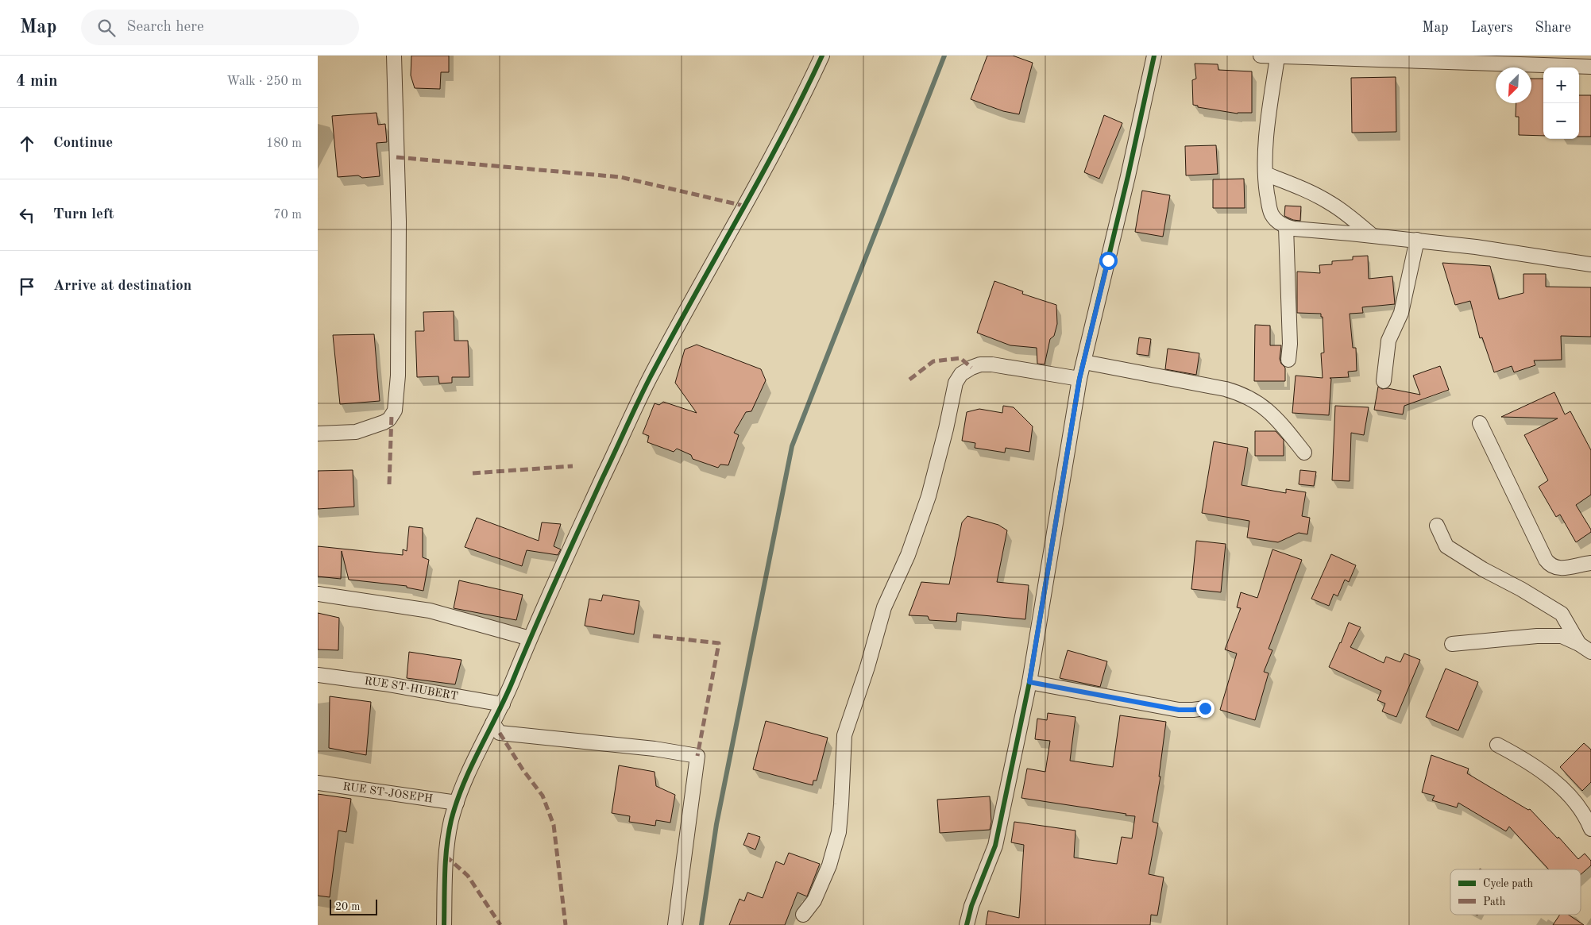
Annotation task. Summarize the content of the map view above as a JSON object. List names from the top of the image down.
{
  "streets": {
    "street": ["RUE ST-HUBERT", "RUE ST-JOSEPH"]
  },
  "legend": ["Cycle path", "Path"],
  "scale_bar": "20 m",
  "north": "bottom left",
  "page": {
    "header": "Map",
    "search": "Search here",
    "nav": ["Map", "Layers", "Share"],
    "heading": ["4 min", "Walk · 250 m"],
    "map_buttons": ["+", "−"],
    "list": [
      ["Continue", "180 m"],
      ["Turn left", "70 m"],
      "Arrive at destination"
    ],
    "scale": "20 m"
  }
}
